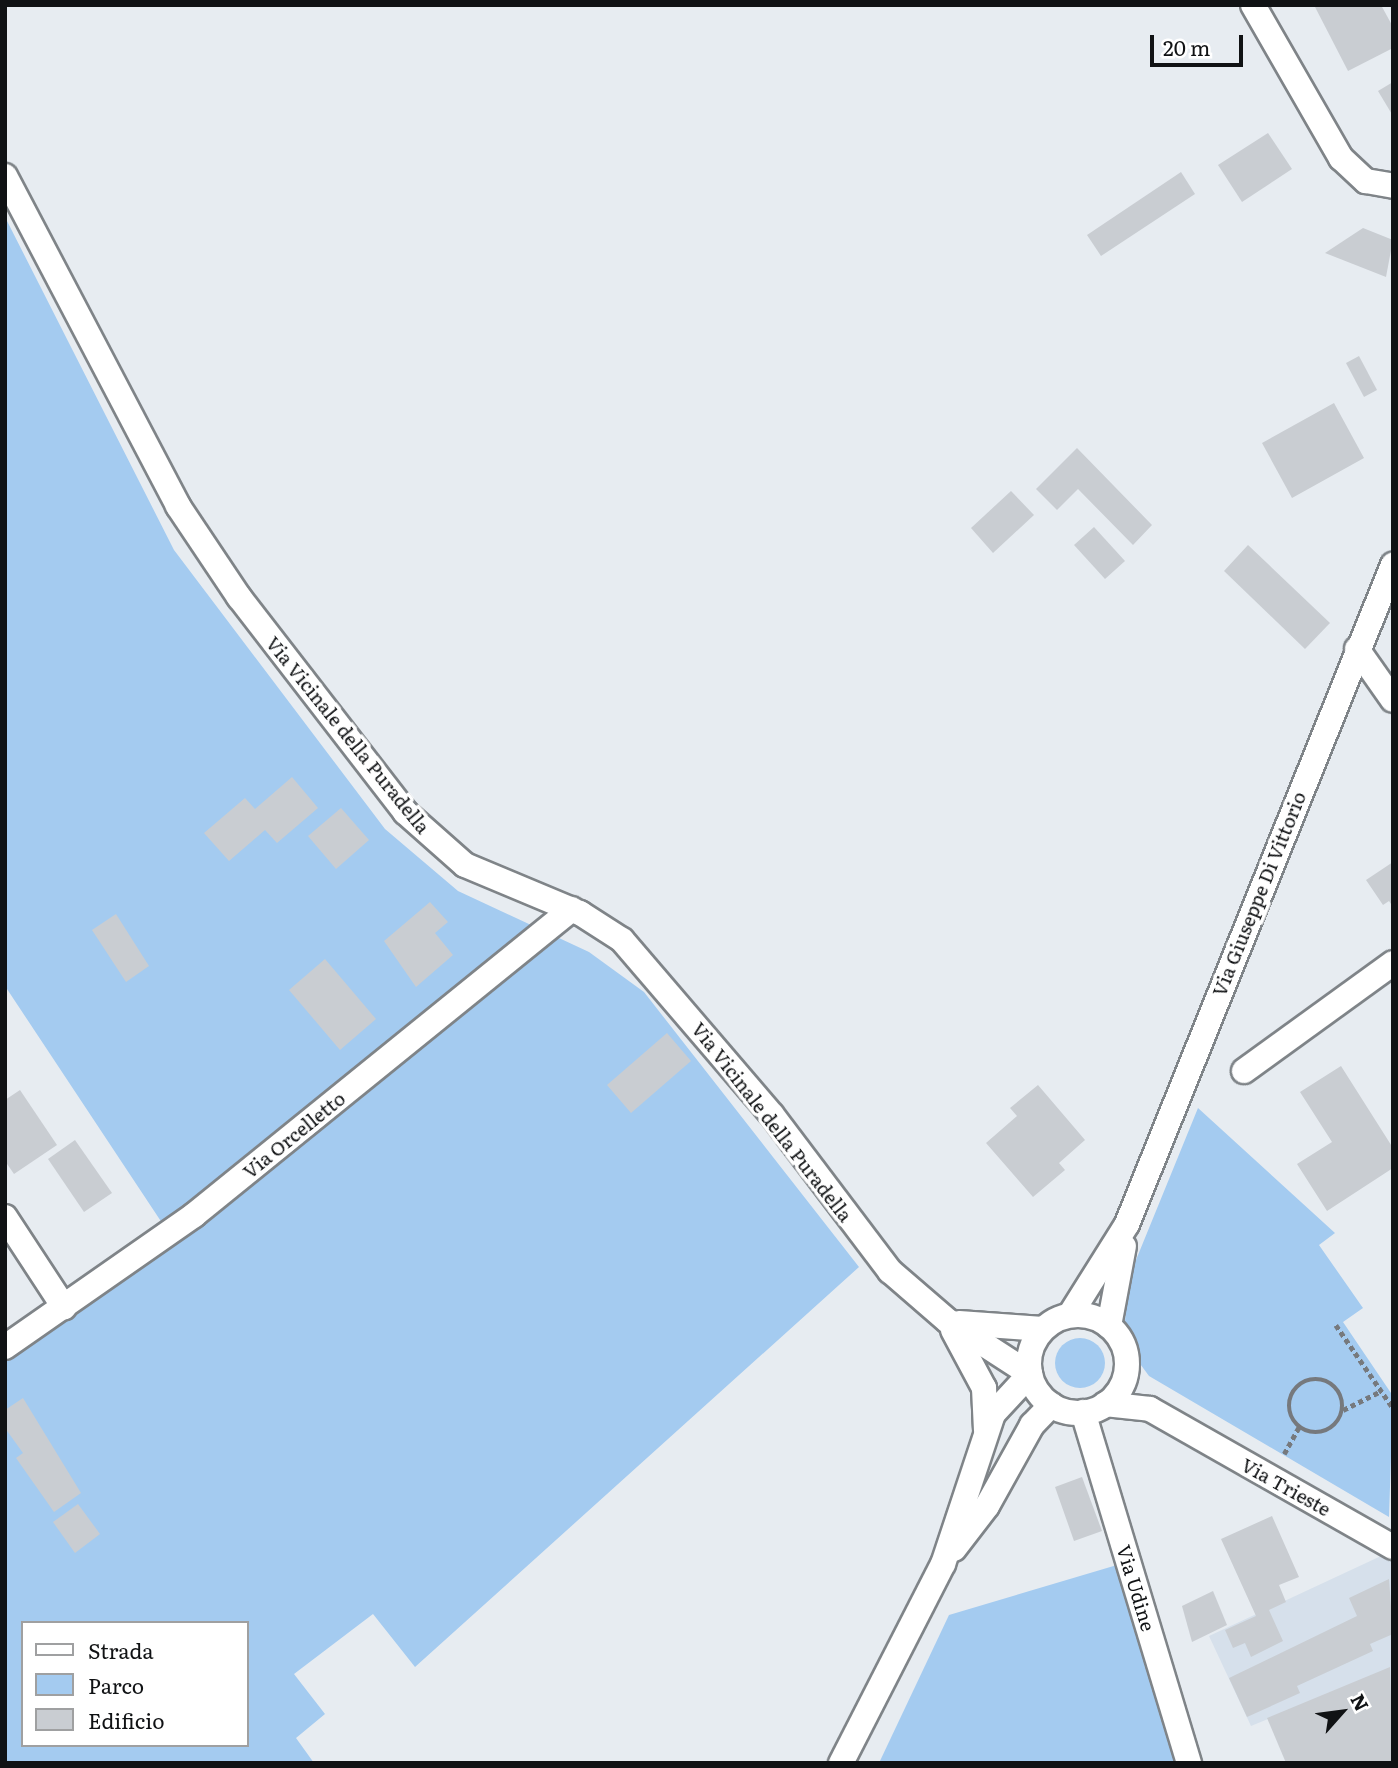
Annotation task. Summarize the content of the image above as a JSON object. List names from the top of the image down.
{
  "streets": {
    "street": [
      "Via Vicinale della Puradella",
      "Via Giuseppe Di Vittorio",
      "Via Orcelletto",
      "Via Trieste",
      "Via Udine"
    ]
  },
  "crossings": [
    ["Via Vicinale della Puradella", "Via Giuseppe Di Vittorio"],
    ["Via Vicinale della Puradella", "Via Orcelletto"],
    ["Via Vicinale della Puradella", "Via Trieste"],
    ["Via Vicinale della Puradella", "Via Udine"],
    ["Via Giuseppe Di Vittorio", "Via Trieste"],
    ["Via Giuseppe Di Vittorio", "Via Udine"],
    ["Via Trieste", "Via Udine"]
  ],
  "legend": ["Strada", "Parco", "Edificio"],
  "scale_bar": "20 m",
  "north": "top right"
}
